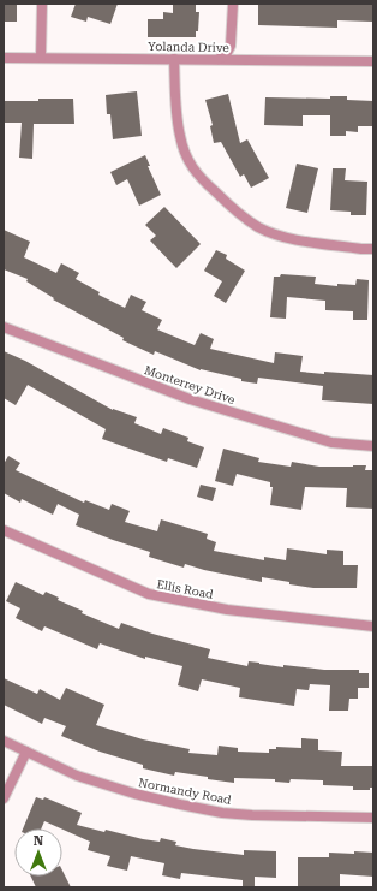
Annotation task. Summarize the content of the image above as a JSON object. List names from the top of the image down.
{
  "streets": {
    "street": [
      "Yolanda Drive",
      "Monterrey Drive",
      "Ellis Road",
      "Normandy Road"
    ]
  },
  "north": "top"
}
